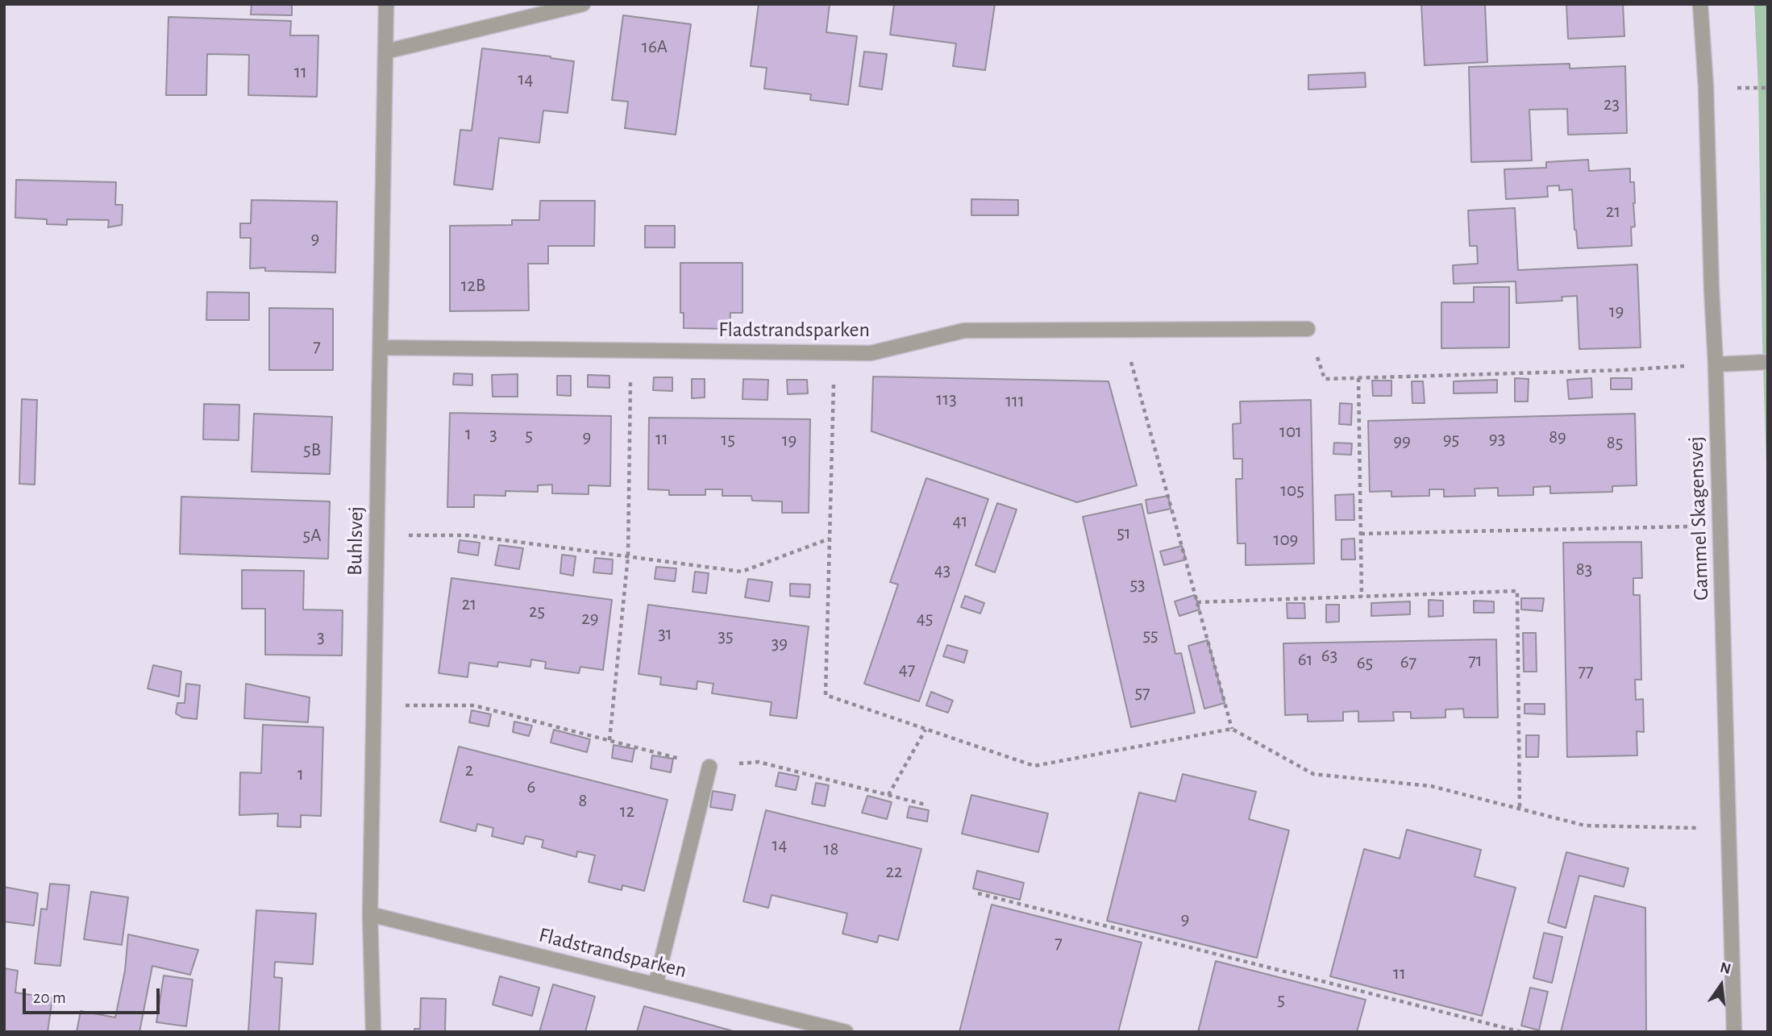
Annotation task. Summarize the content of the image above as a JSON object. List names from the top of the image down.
{
  "streets": {
    "street": ["Fladstrandsparken", "Gammel Skagensvej", "Buhlsvej"]
  },
  "crossings": [
    ["Fladstrandsparken", "Buhlsvej"]
  ],
  "house_numbers": [
    "16A",
    "11",
    "14",
    "23",
    "21",
    "9",
    "12B",
    "19",
    "7",
    "113",
    "111",
    "101",
    "1",
    "3",
    "5",
    "9",
    "89",
    "11",
    "93",
    "15",
    "95",
    "19",
    "99",
    "85",
    "5B",
    "105",
    "41",
    "51",
    "5A",
    "109",
    "83",
    "43",
    "53",
    "21",
    "25",
    "29",
    "45",
    "31",
    "55",
    "35",
    "3",
    "39",
    "63",
    "61",
    "71",
    "67",
    "65",
    "47",
    "77",
    "57",
    "2",
    "1",
    "6",
    "8",
    "12",
    "14",
    "18",
    "22",
    "9",
    "7",
    "11",
    "5"
  ],
  "scale_bar": "20 m",
  "north": "top"
}
